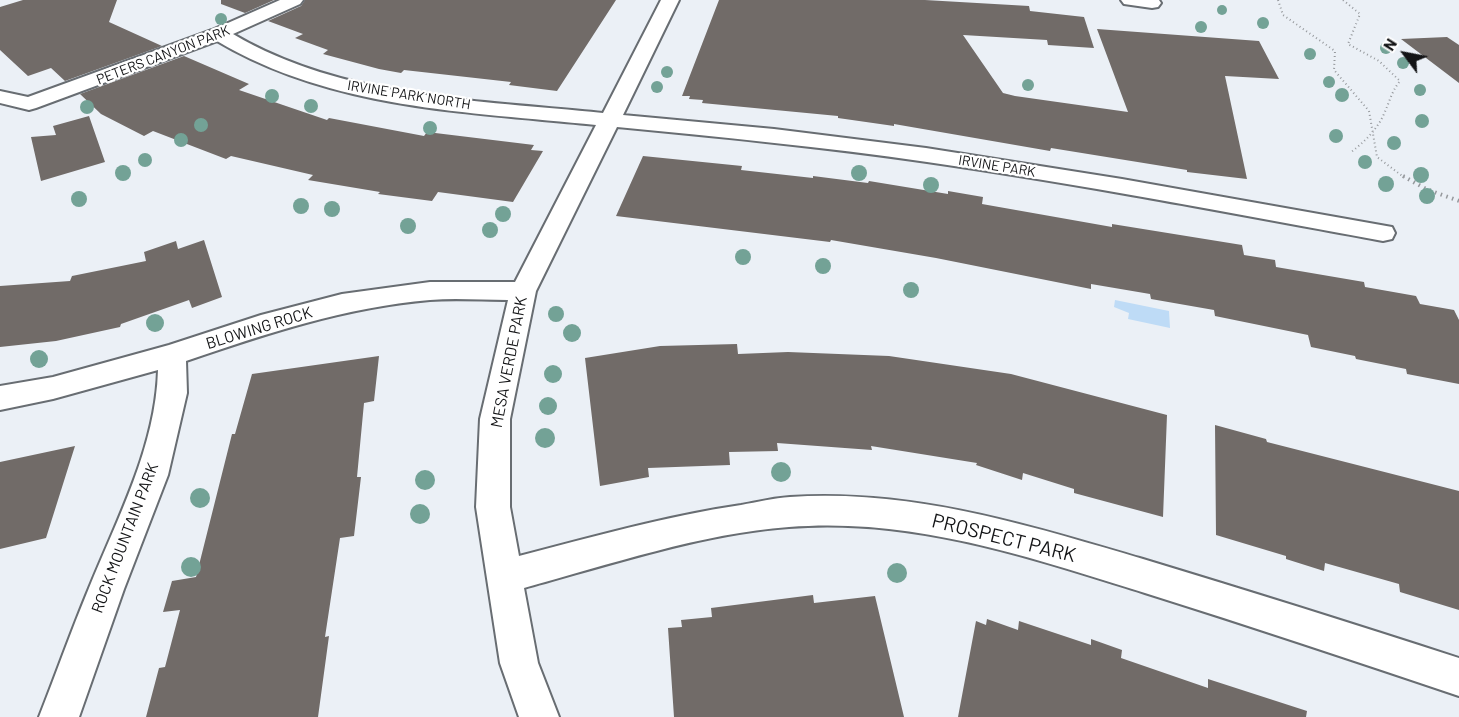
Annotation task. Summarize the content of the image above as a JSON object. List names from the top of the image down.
{
  "streets": {
    "street": [
      "PETERS CANYON PARK",
      "IRVINE PARK NORTH",
      "IRVINE PARK",
      "BLOWING ROCK",
      "MESA VERDE PARK",
      "ROCK MOUNTAIN PARK",
      "PROSPECT PARK"
    ]
  },
  "crossings": [
    ["PETERS CANYON PARK", "IRVINE PARK NORTH"],
    ["IRVINE PARK NORTH", "IRVINE PARK"],
    ["IRVINE PARK NORTH", "MESA VERDE PARK"],
    ["IRVINE PARK", "MESA VERDE PARK"],
    ["BLOWING ROCK", "MESA VERDE PARK"],
    ["BLOWING ROCK", "ROCK MOUNTAIN PARK"],
    ["MESA VERDE PARK", "PROSPECT PARK"]
  ],
  "north": "top left"
}
